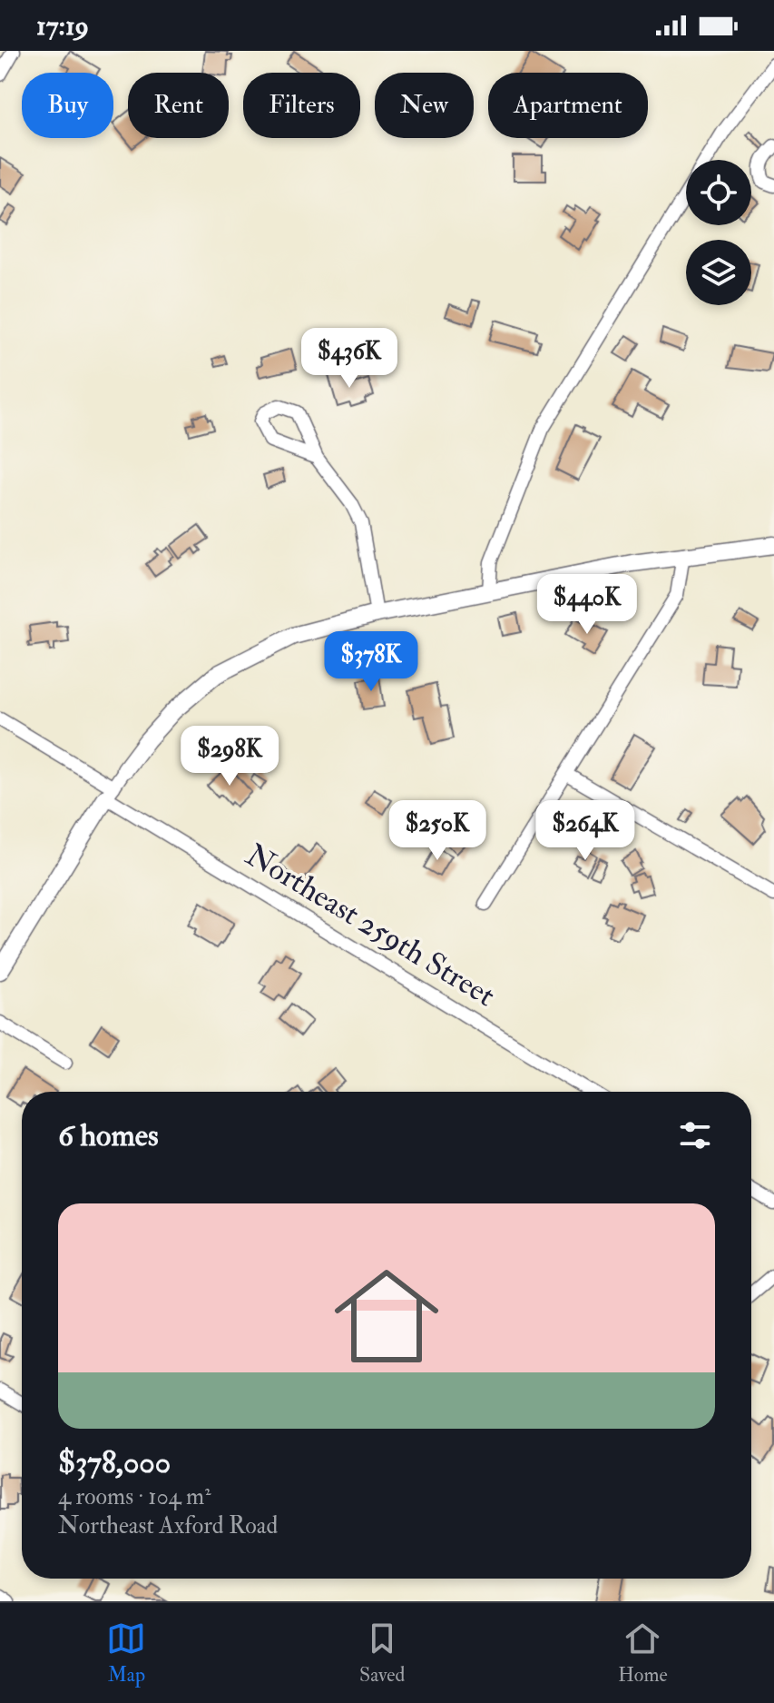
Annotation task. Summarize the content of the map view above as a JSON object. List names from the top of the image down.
{
  "streets": {
    "street": ["Northeast 259th Street"]
  },
  "page": {
    "status": "17:19",
    "chip": [
      "Buy",
      "Rent",
      "Filters",
      "New",
      "Apartment"
    ],
    "price": [
      "$436K",
      "$440K",
      "$378K",
      "$298K",
      "$250K",
      "$264K"
    ],
    "heading": "6 homes",
    "list": [
      {
        "name": "$378,000",
        "note": "4 rooms · 104 m² · Northeast Axford Road"
      }
    ],
    "tabs": ["Map", "Saved", "Home"]
  }
}
